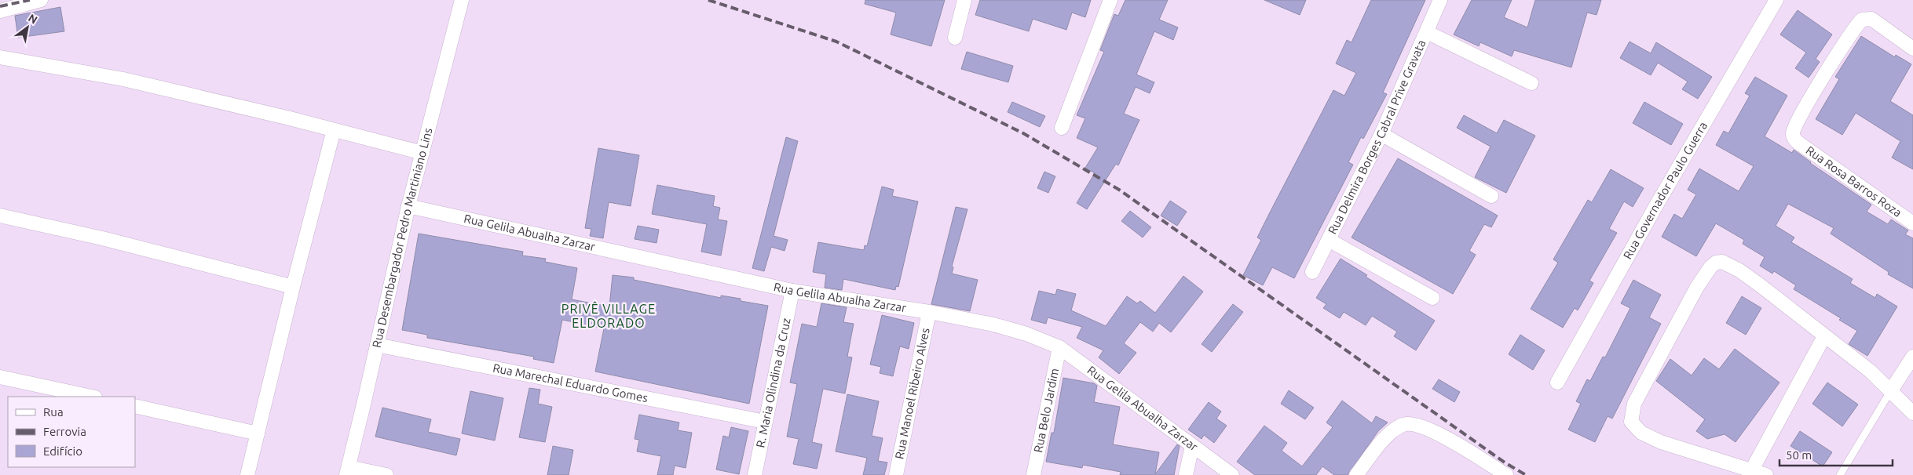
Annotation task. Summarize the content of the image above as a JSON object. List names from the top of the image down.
{
  "streets": {
    "street": [
      "Rua Delmira Borges Cabral Prive Gravata",
      "Rua Rosa Barros Roza",
      "Rua Governador Paulo Guerra",
      "Rua Gelila Abualha Zarzar",
      "Rua Desembargador Pedro Martiniano Lins",
      "R. Maria Olindina da Cruz",
      "Rua Marechal Eduardo Gomes",
      "Rua Manoel Ribeiro Alves",
      "Rua Belo Jardim"
    ]
  },
  "crossings": [
    ["Rua Gelila Abualha Zarzar", "Rua Desembargador Pedro Martiniano Lins"],
    ["Rua Gelila Abualha Zarzar", "R. Maria Olindina da Cruz"],
    ["Rua Gelila Abualha Zarzar", "Rua Manoel Ribeiro Alves"],
    ["Rua Gelila Abualha Zarzar", "Rua Belo Jardim"],
    ["Rua Desembargador Pedro Martiniano Lins", "Rua Marechal Eduardo Gomes"],
    ["R. Maria Olindina da Cruz", "Rua Marechal Eduardo Gomes"]
  ],
  "districts": ["PRIVÊ VILLAGE ELDORADO"],
  "legend": ["Rua", "Ferrovia", "Edifício"],
  "scale_bar": "50 m",
  "north": "top right"
}
